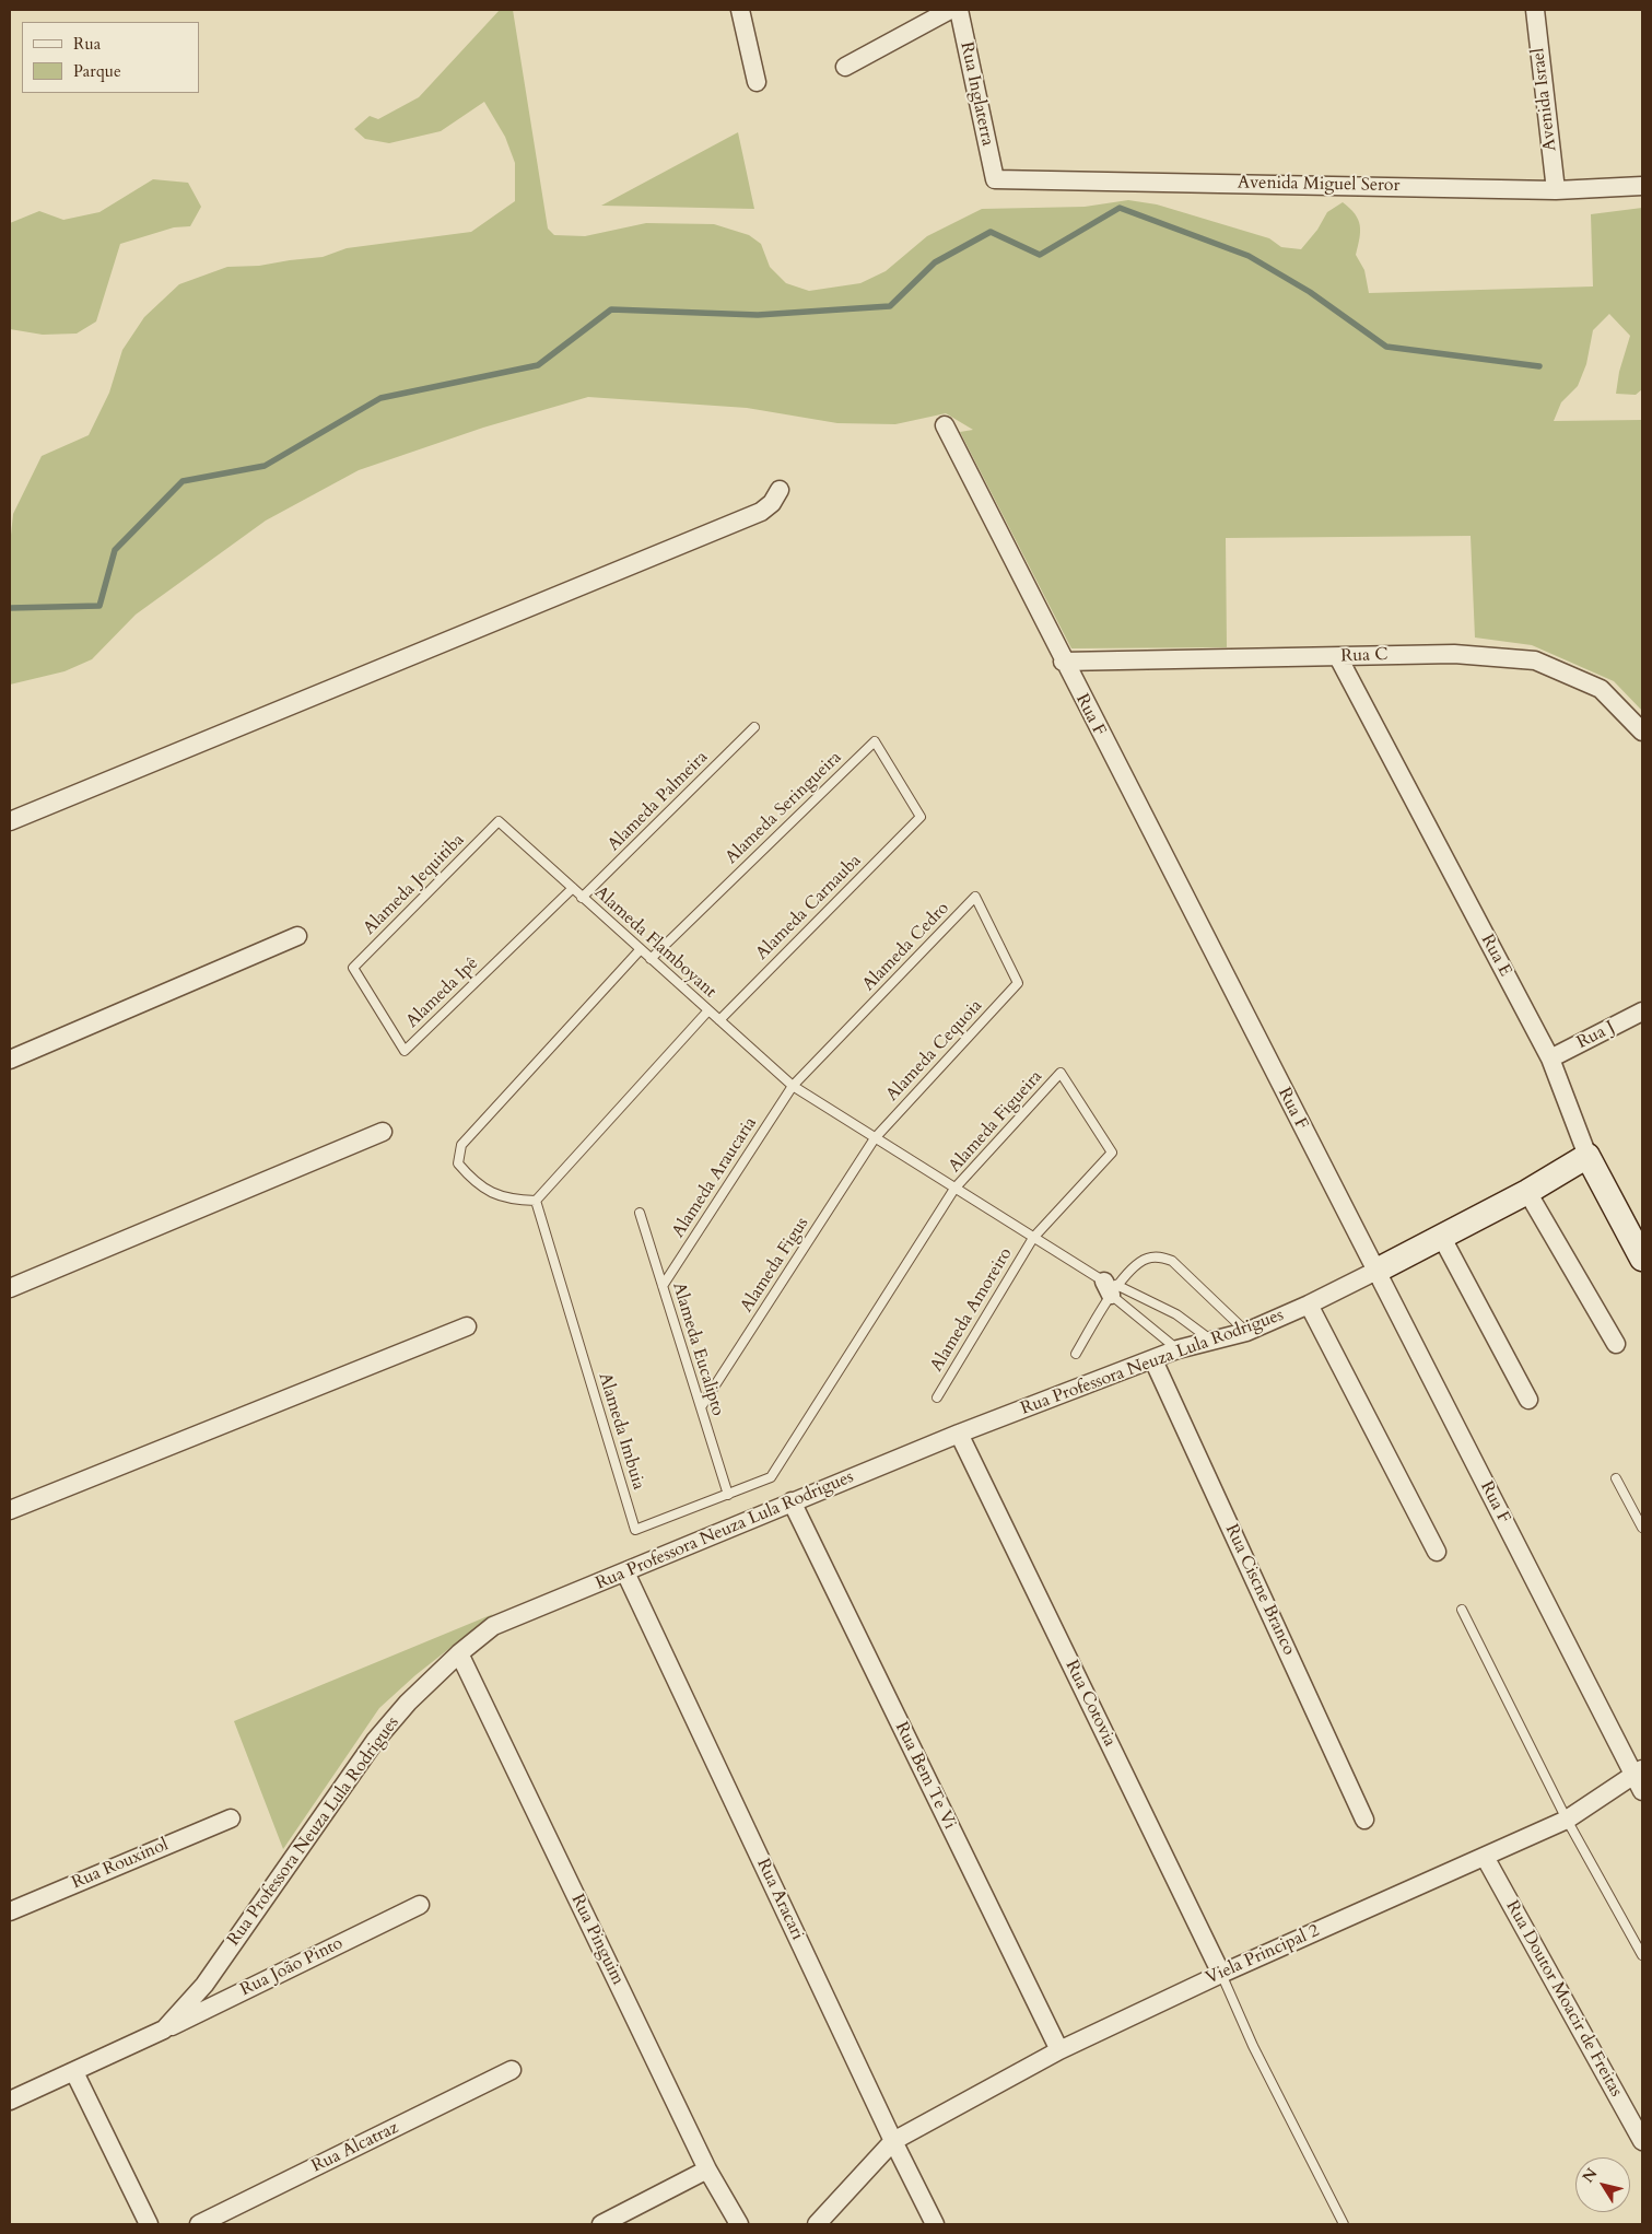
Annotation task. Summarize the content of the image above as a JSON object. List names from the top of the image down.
{
  "streets": {
    "street": [
      "Rua Inglaterra",
      "Avenida Israel",
      "Avenida Miguel Seror",
      "Rua C",
      "Rua F",
      "Rua E",
      "Rua J",
      "Rua Professora Neuza Lula Rodrigues",
      "Rua Ciscne Branco",
      "Rua Cotovia",
      "Rua Bem Te Vi",
      "Rua Rouxinol",
      "Rua Aracari",
      "Rua Pinguim",
      "Viela Principal 2",
      "Rua João Pinto",
      "Rua Doutor Moacir de Freitas",
      "Rua Alcatraz"
    ],
    "lane": [
      "Alameda Palmeira",
      "Alameda Seringueira",
      "Alameda Jequitiba",
      "Alameda Carnauba",
      "Alameda Flamboyant",
      "Alameda Cedro",
      "Alameda Ipê",
      "Alameda Cequoia",
      "Alameda Figueira",
      "Alameda Araucaria",
      "Alameda Figus",
      "Alameda Amoreiro",
      "Alameda Eucalipto",
      "Alameda Imbuia"
    ]
  },
  "crossings": [
    ["Rua Inglaterra", "Avenida Miguel Seror"],
    ["Avenida Israel", "Avenida Miguel Seror"],
    ["Rua C", "Rua F"],
    ["Rua C", "Rua E"],
    ["Rua F", "Rua Professora Neuza Lula Rodrigues"],
    ["Rua F", "Viela Principal 2"],
    ["Alameda Palmeira", "Alameda Flamboyant"],
    ["Alameda Seringueira", "Alameda Carnauba"],
    ["Alameda Seringueira", "Alameda Flamboyant"],
    ["Alameda Jequitiba", "Alameda Flamboyant"],
    ["Alameda Jequitiba", "Alameda Ipê"],
    ["Alameda Carnauba", "Alameda Flamboyant"],
    ["Alameda Flamboyant", "Alameda Cedro"],
    ["Alameda Flamboyant", "Alameda Ipê"],
    ["Alameda Flamboyant", "Alameda Cequoia"],
    ["Alameda Flamboyant", "Alameda Figueira"],
    ["Alameda Flamboyant", "Alameda Araucaria"],
    ["Alameda Flamboyant", "Alameda Figus"],
    ["Alameda Flamboyant", "Alameda Amoreiro"],
    ["Alameda Flamboyant", "Alameda Imbuia"],
    ["Alameda Cedro", "Alameda Cequoia"],
    ["Alameda Cedro", "Alameda Araucaria"],
    ["Rua E", "Rua J"],
    ["Rua E", "Rua Professora Neuza Lula Rodrigues"],
    ["Alameda Cequoia", "Alameda Figus"],
    ["Alameda Figueira", "Alameda Amoreiro"],
    ["Alameda Figueira", "Alameda Imbuia"],
    ["Alameda Araucaria", "Alameda Eucalipto"],
    ["Alameda Figus", "Alameda Eucalipto"],
    ["Alameda Eucalipto", "Alameda Imbuia"],
    ["Rua Professora Neuza Lula Rodrigues", "Rua Ciscne Branco"],
    ["Rua Professora Neuza Lula Rodrigues", "Rua Cotovia"],
    ["Rua Professora Neuza Lula Rodrigues", "Rua Bem Te Vi"],
    ["Rua Professora Neuza Lula Rodrigues", "Rua Aracari"],
    ["Rua Professora Neuza Lula Rodrigues", "Rua Pinguim"],
    ["Rua Professora Neuza Lula Rodrigues", "Rua João Pinto"],
    ["Rua Cotovia", "Viela Principal 2"],
    ["Rua Bem Te Vi", "Viela Principal 2"],
    ["Rua Aracari", "Viela Principal 2"],
    ["Viela Principal 2", "Rua Doutor Moacir de Freitas"]
  ],
  "legend": ["Rua", "Parque"],
  "north": "top left"
}
